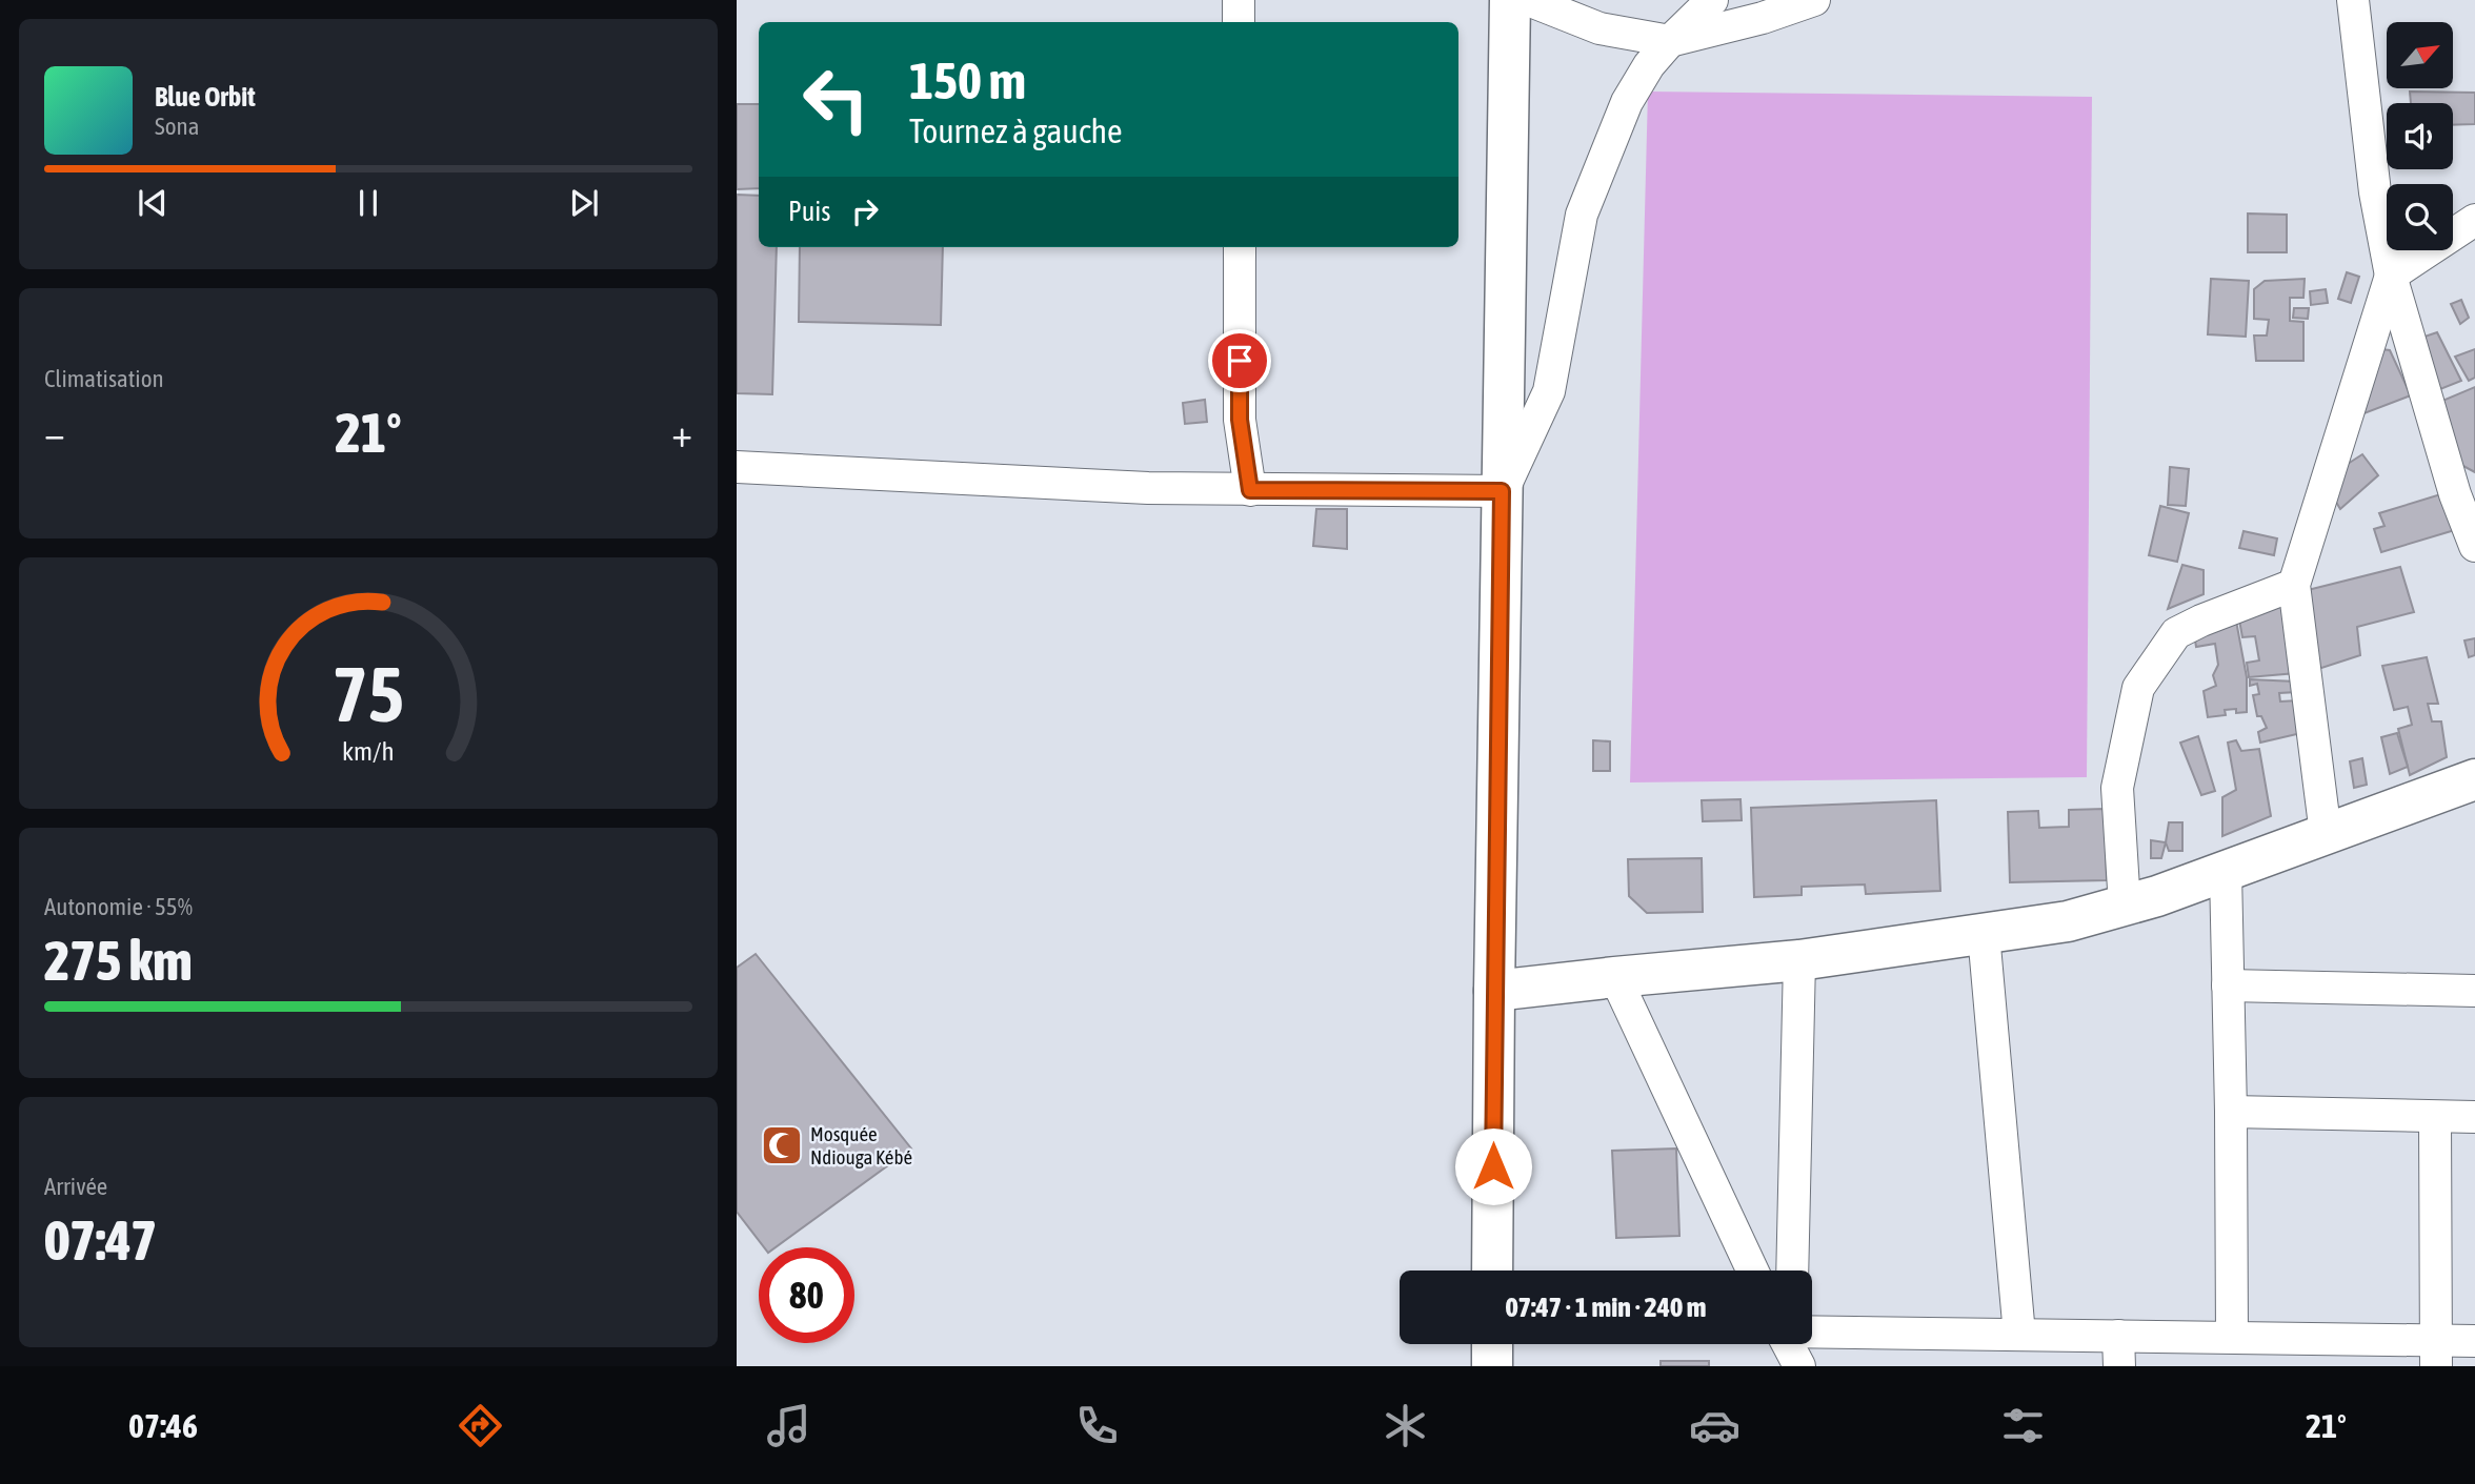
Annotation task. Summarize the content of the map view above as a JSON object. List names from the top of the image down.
{
  "places": {
    "mosque": ["Mosquée Ndiouga Kébé"]
  },
  "north": "top right",
  "page": {
    "turn": ["150 m", "Tournez à gauche"],
    "song": ["Blue Orbit", "Sona"],
    "then": "Puis",
    "tile": [
      "Climatisation",
      ["Autonomie · 55%", "275 km"],
      ["Arrivée", "07:47"]
    ],
    "heat": ["−", "21°", "+"],
    "limit": "80",
    "trip": "07:47 · 1 min · 240 m",
    "tabs": ["07:46", "21°"],
    "gauge": ["75", "km/h"]
  }
}
